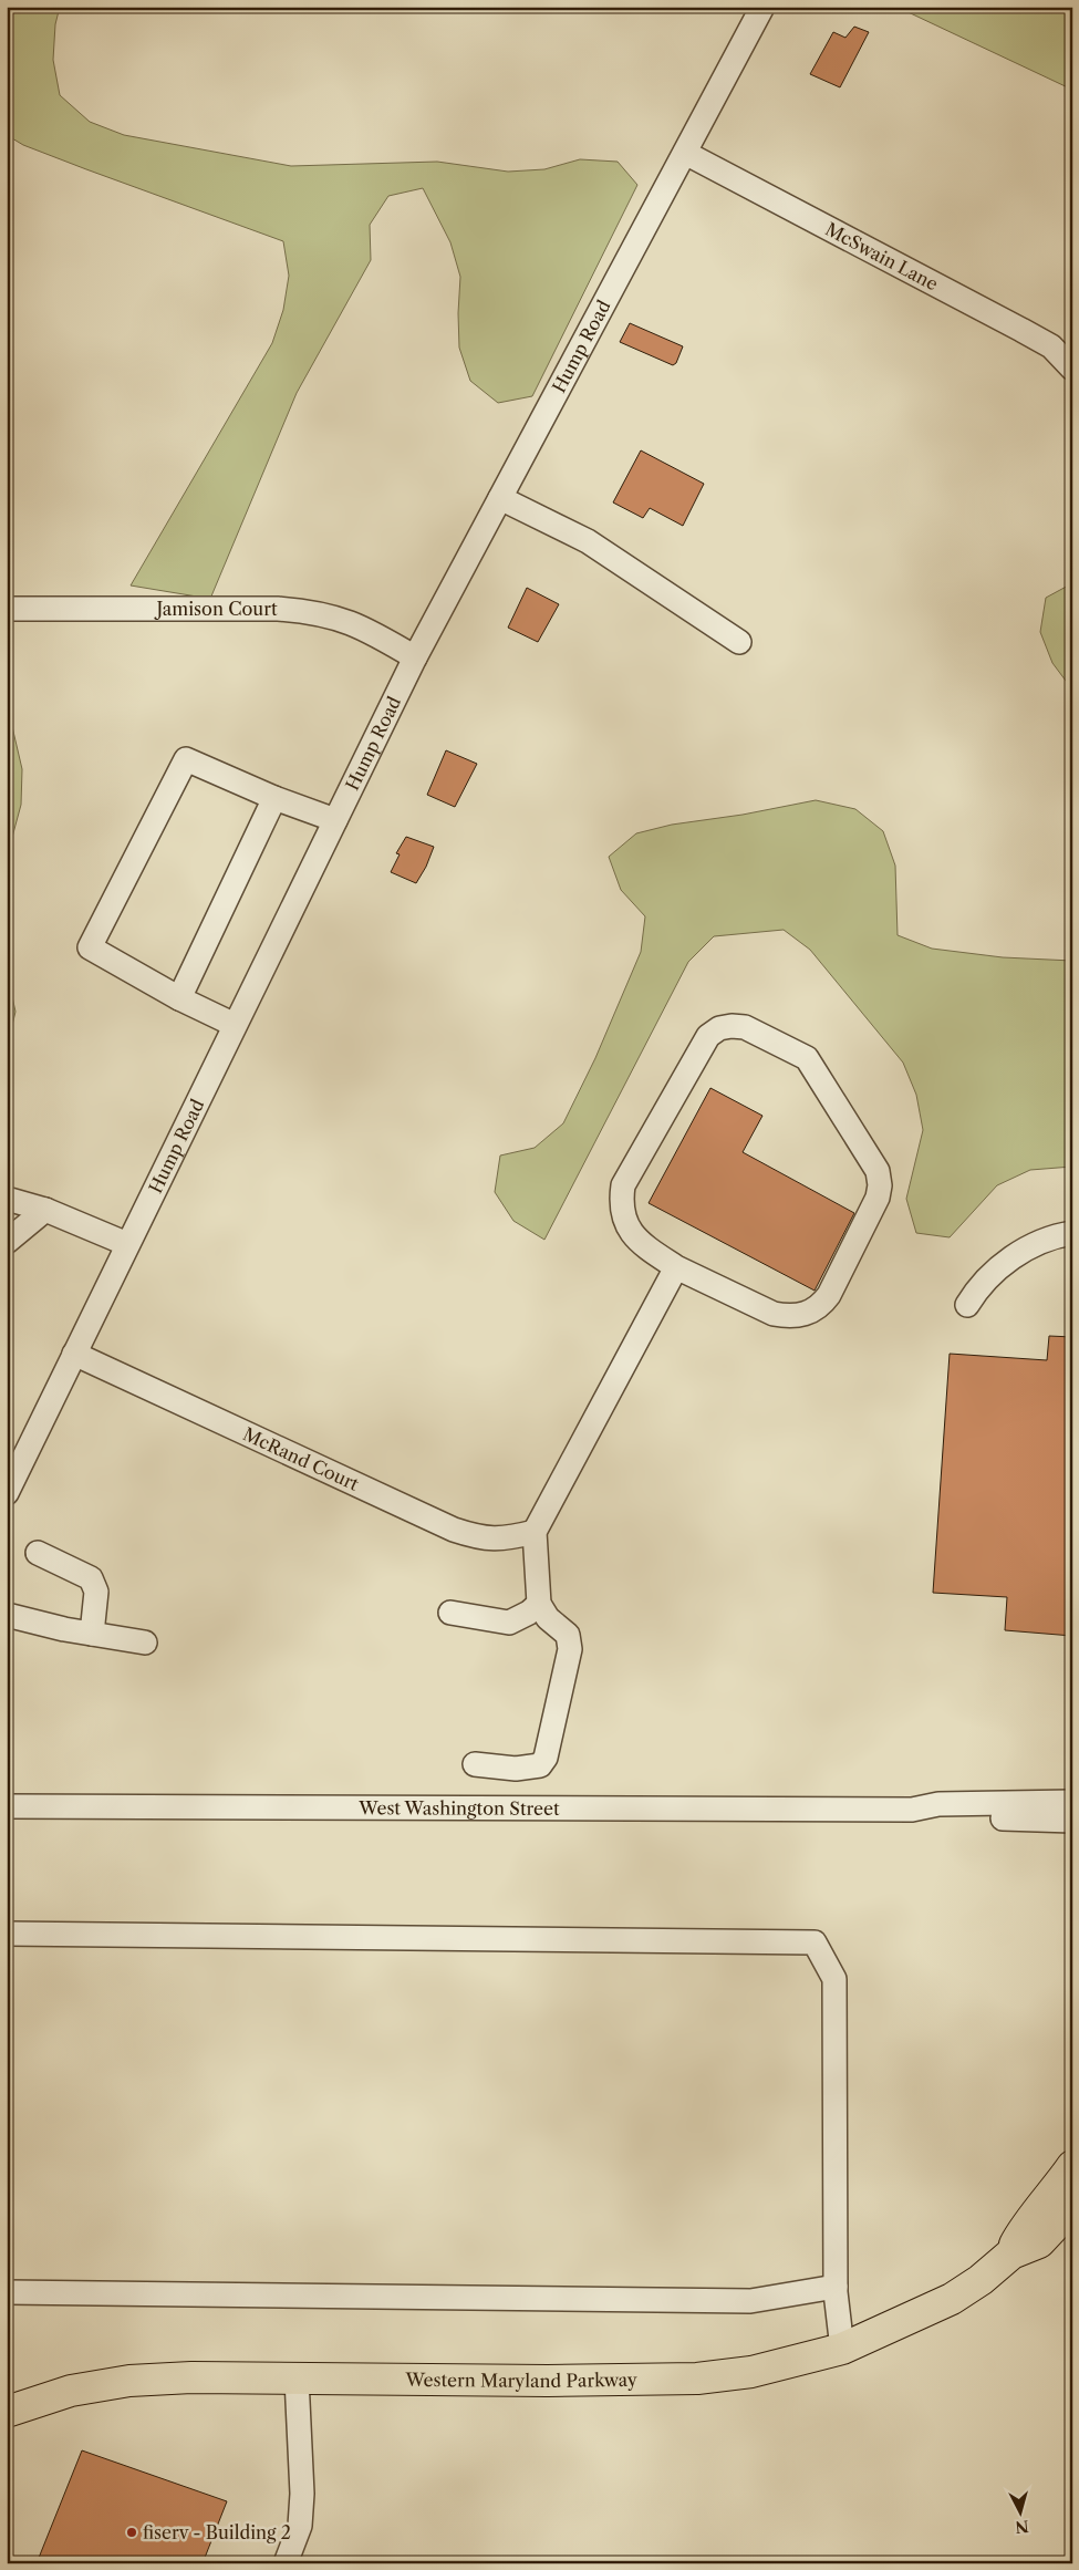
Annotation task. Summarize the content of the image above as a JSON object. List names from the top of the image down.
{
  "streets": {
    "main road": ["Western Maryland Parkway"],
    "street": [
      "McSwain Lane",
      "Hump Road",
      "Jamison Court",
      "McRand Court",
      "West Washington Street"
    ]
  },
  "crossings": [
    ["McSwain Lane", "Hump Road"],
    ["Hump Road", "Jamison Court"],
    ["Hump Road", "McRand Court"]
  ],
  "places": ["fiserv - Building 2"],
  "north": "bottom"
}
